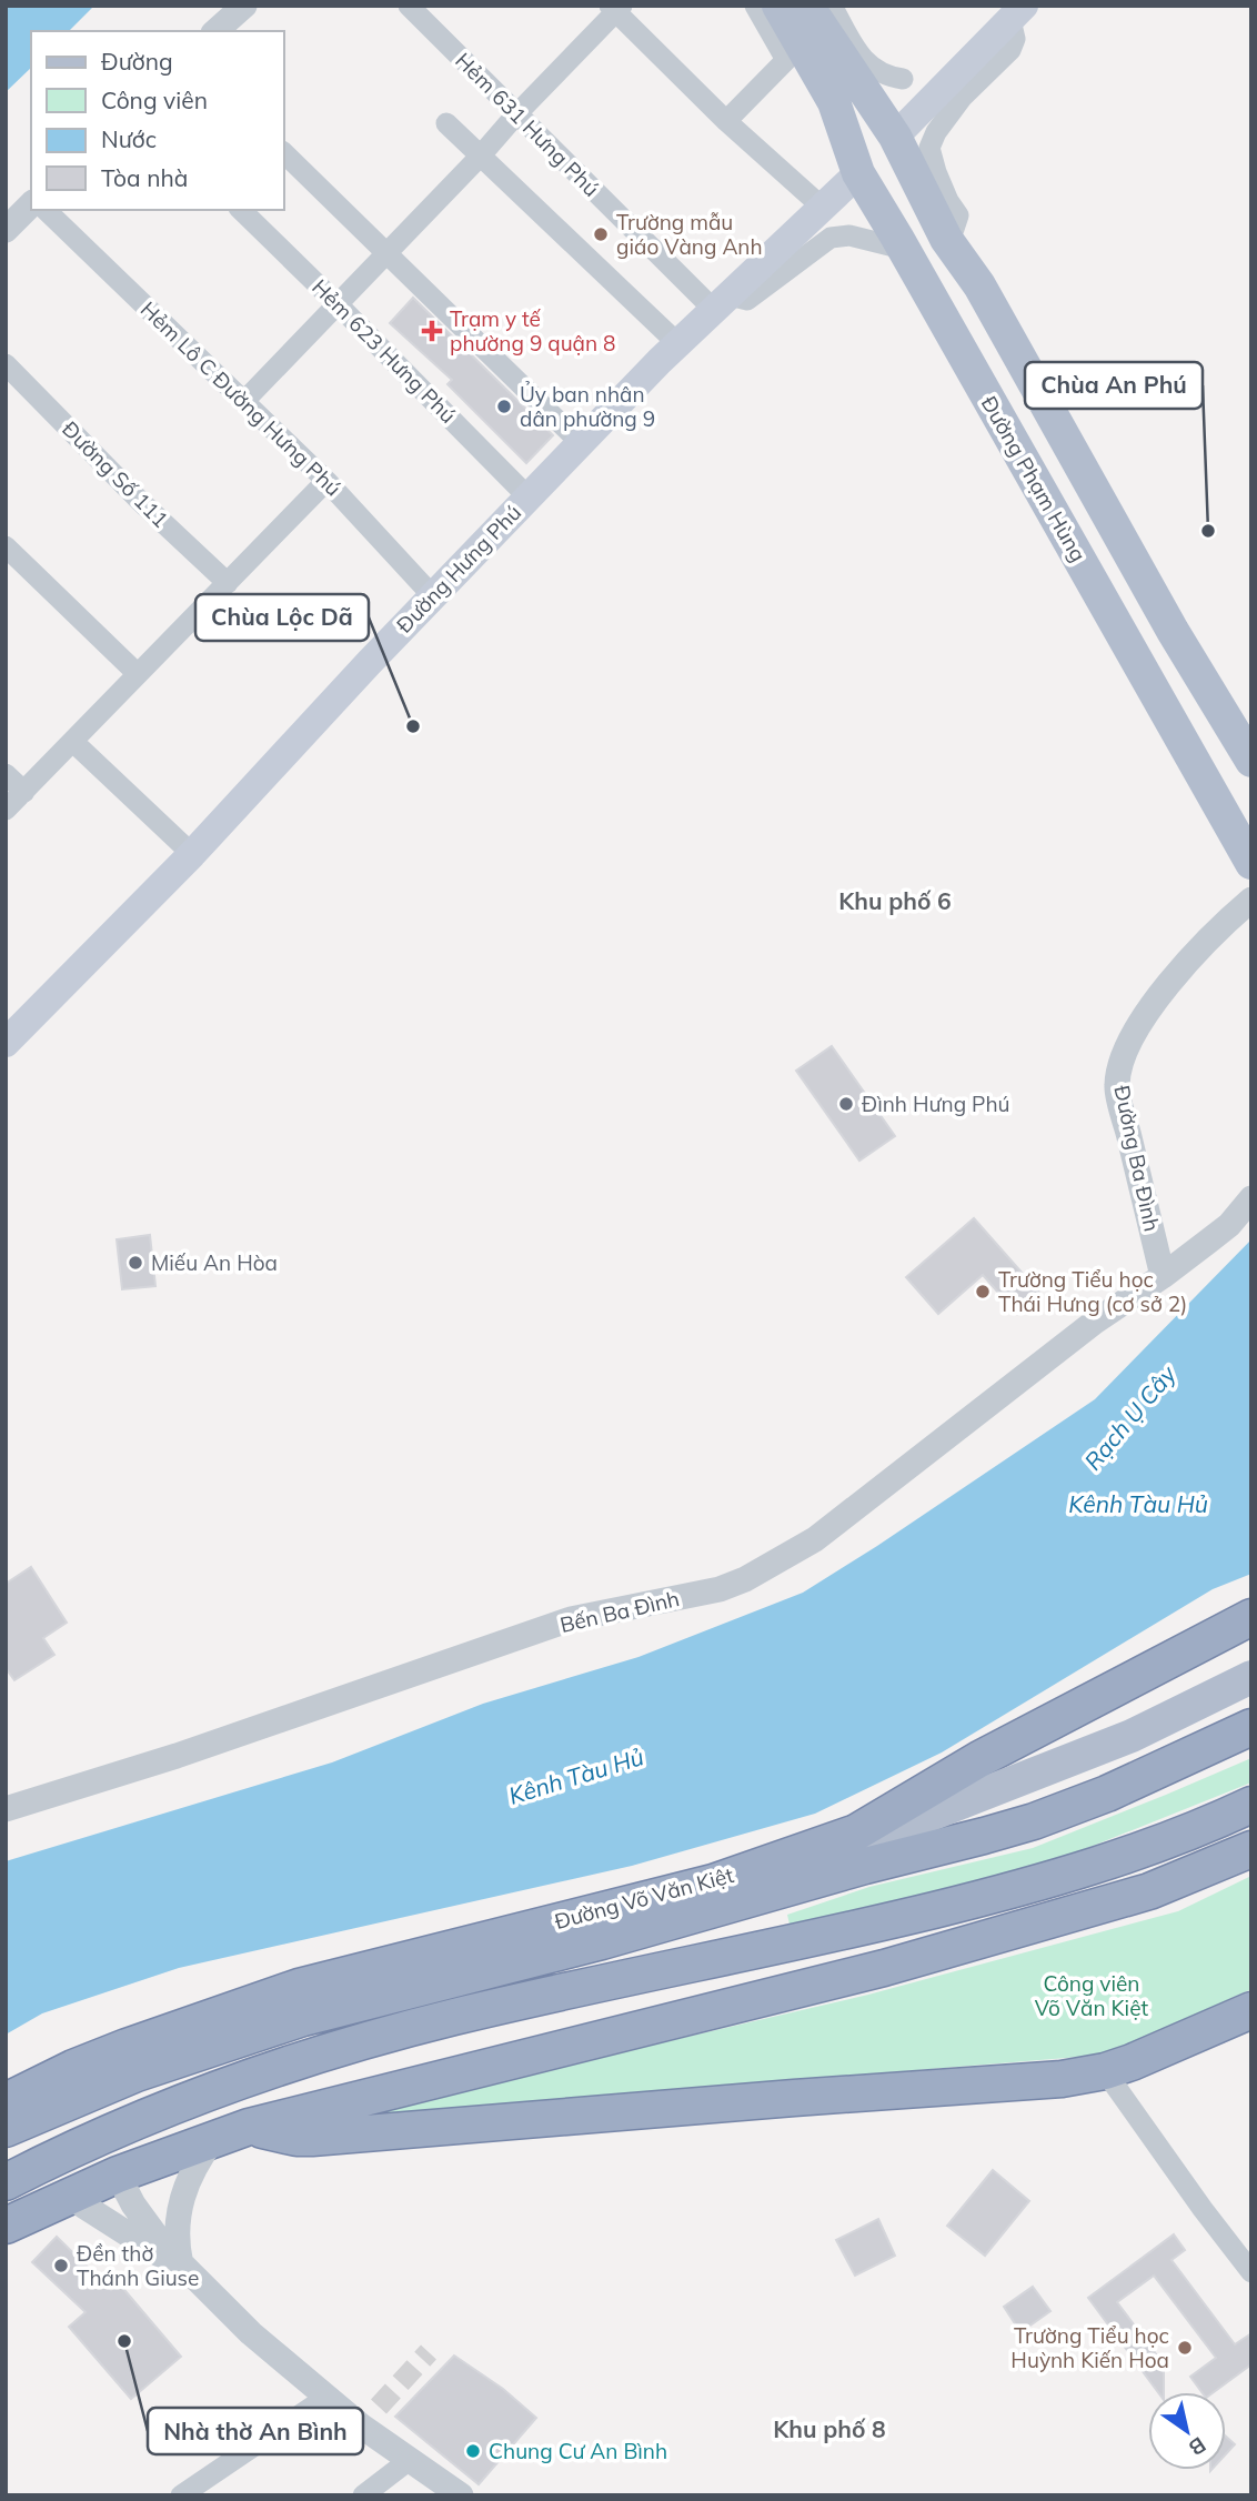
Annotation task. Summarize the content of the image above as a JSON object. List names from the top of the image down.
{
  "streets": {
    "highway": ["Đường Võ Văn Kiệt"],
    "main road": ["Đường Phạm Hùng", "Đường Hưng Phú"],
    "street": [
      "Hẻm 631 Hưng Phú",
      "Hẻm 623 Hưng Phú",
      "Hẻm Lô C Đường Hưng Phú",
      "Đường Số 111",
      "Đường Ba Đình",
      "Bến Ba Đình"
    ]
  },
  "crossings": [
    ["Hẻm 631 Hưng Phú", "Đường Hưng Phú"],
    ["Hẻm 623 Hưng Phú", "Đường Hưng Phú"],
    ["Hẻm Lô C Đường Hưng Phú", "Đường Hưng Phú"],
    ["Đường Phạm Hùng", "Đường Hưng Phú"],
    ["Đường Ba Đình", "Bến Ba Đình"]
  ],
  "districts": ["Khu phố 6", "Khu phố 8"],
  "water": ["Rạch Ụ Cây", "Kênh Tàu Hủ"],
  "parks": ["Công viên Võ Văn Kiệt"],
  "places": {
    "other": [
      "Trường mẫu giáo Vàng Anh",
      "Ủy ban nhân dân phường 9",
      "Chùa An Phú",
      "Chùa Lộc Dã",
      "Đình Hưng Phú",
      "Miếu An Hòa",
      "Trường Tiểu học Thái Hưng (cơ sở 2)",
      "Đền thờ Thánh Giuse",
      "Nhà thờ An Bình",
      "Trường Tiểu học Huỳnh Kiến Hoa",
      "Chung Cư An Bình"
    ],
    "health": ["Trạm y tế phường 9 quận 8"]
  },
  "legend": [
    "Đường",
    "Công viên",
    "Nước",
    "Tòa nhà"
  ],
  "north": "bottom right"
}
